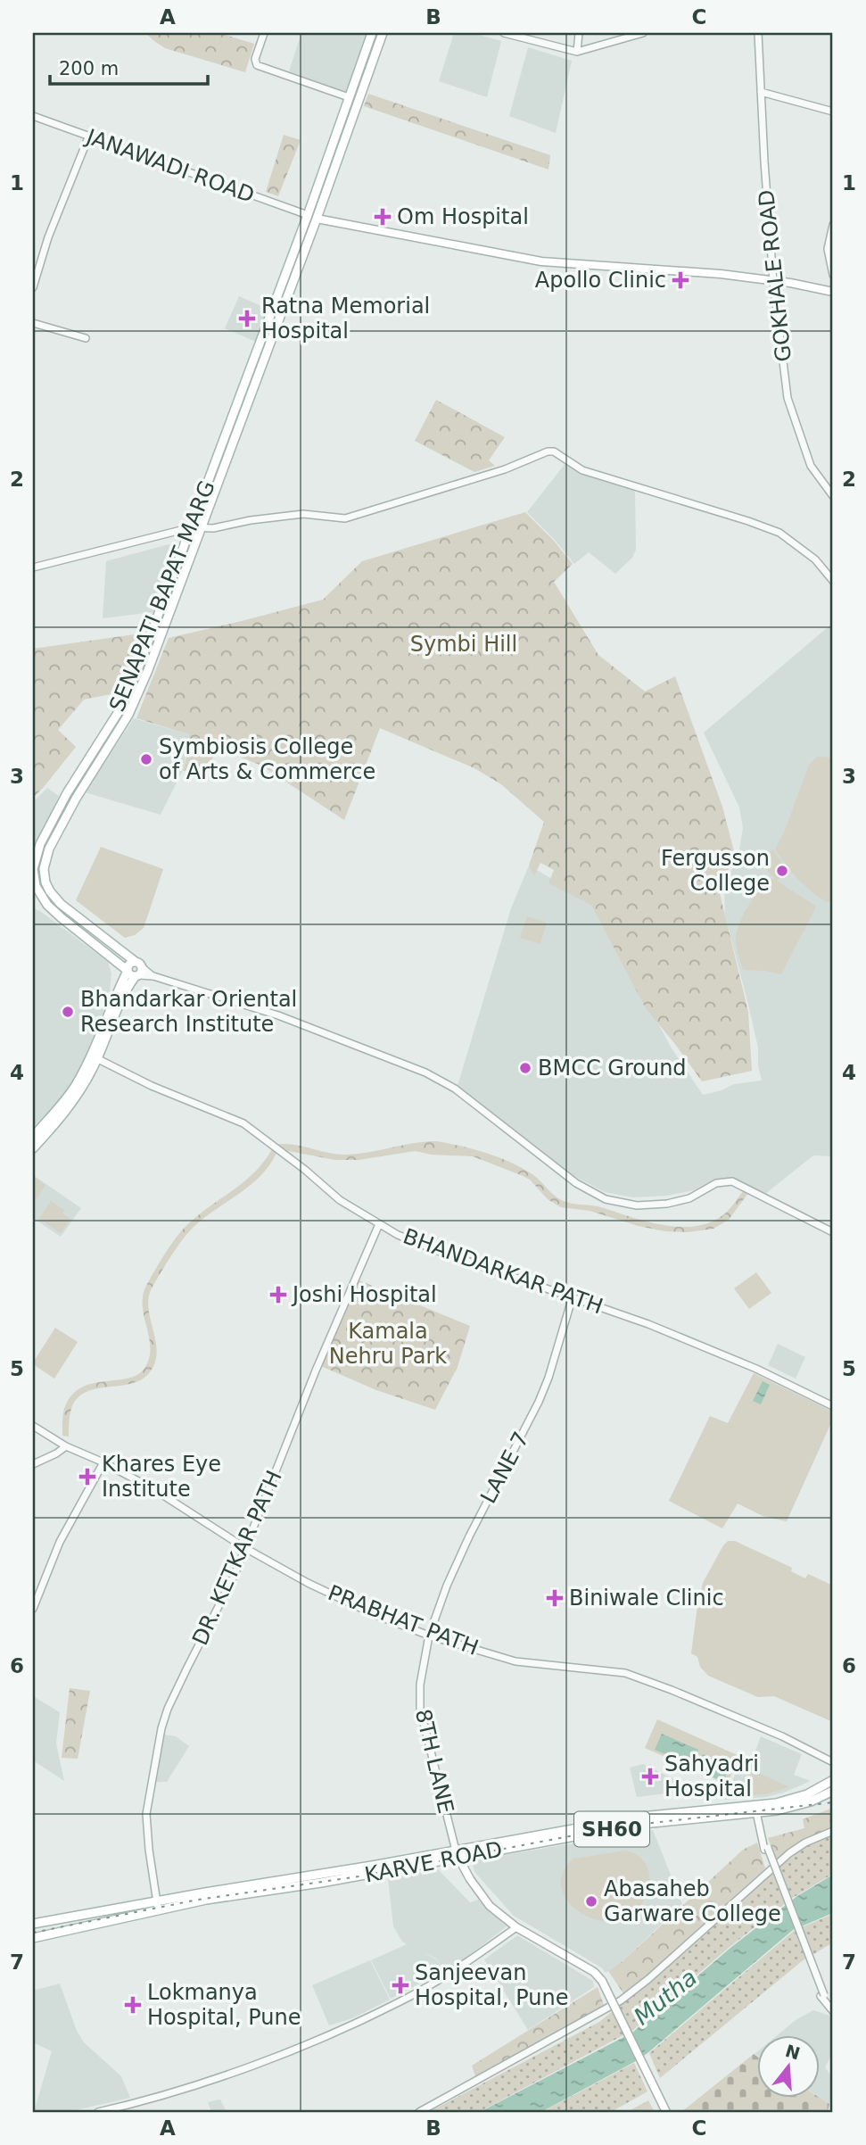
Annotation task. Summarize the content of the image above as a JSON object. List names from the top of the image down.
{
  "streets": {
    "main road": ["SENAPATI BAPAT MARG", "SH60", "KARVE ROAD"],
    "street": [
      "JANAWADI ROAD",
      "GOKHALE ROAD",
      "BHANDARKAR PATH",
      "LANE 7",
      "DR. KETKAR PATH",
      "PRABHAT PATH",
      "8TH LANE"
    ]
  },
  "crossings": [
    ["JANAWADI ROAD", "SENAPATI BAPAT MARG"],
    ["BHANDARKAR PATH", "LANE 7"],
    ["BHANDARKAR PATH", "DR. KETKAR PATH"],
    ["LANE 7", "PRABHAT PATH"],
    ["LANE 7", "8TH LANE"],
    ["DR. KETKAR PATH", "PRABHAT PATH"],
    ["DR. KETKAR PATH", "KARVE ROAD"],
    ["PRABHAT PATH", "8TH LANE"],
    ["8TH LANE", "KARVE ROAD"]
  ],
  "water": ["Mutha"],
  "parks": ["Symbi Hill", "Kamala Nehru Park"],
  "places": {
    "health": [
      "Om Hospital",
      "Apollo Clinic",
      "Ratna Memorial Hospital",
      "Joshi Hospital",
      "Khares Eye Institute",
      "Biniwale Clinic",
      "Sahyadri Hospital",
      "Sanjeevan Hospital, Pune",
      "Lokmanya Hospital, Pune"
    ],
    "other": [
      "Symbiosis College of Arts & Commerce",
      "Fergusson College",
      "Bhandarkar Oriental Research Institute",
      "BMCC Ground",
      "Abasaheb Garware College"
    ]
  },
  "scale_bar": "200 m",
  "north": "top",
  "grid": {
    "columns": ["A", "B", "C"],
    "rows": [
      "1",
      "2",
      "3",
      "4",
      "5",
      "6",
      "7"
    ]
  }
}
